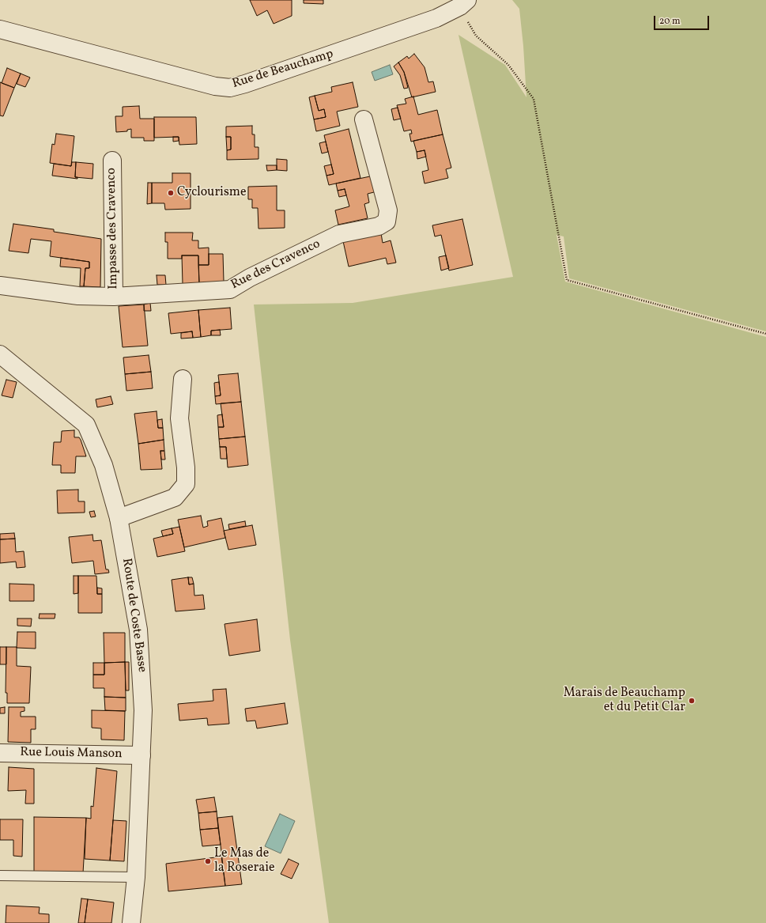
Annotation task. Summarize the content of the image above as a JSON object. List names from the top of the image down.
{
  "streets": {
    "street": [
      "Rue de Beauchamp",
      "Impasse des Cravenco",
      "Rue des Cravenco",
      "Route de Coste Basse",
      "Rue Louis Manson"
    ]
  },
  "crossings": [
    ["Impasse des Cravenco", "Rue des Cravenco"],
    ["Route de Coste Basse", "Rue Louis Manson"]
  ],
  "places": ["Cyclourisme", "Marais de Beauchamp et du Petit Clar", "Le Mas de la Roseraie"],
  "scale_bar": "20 m"
}
